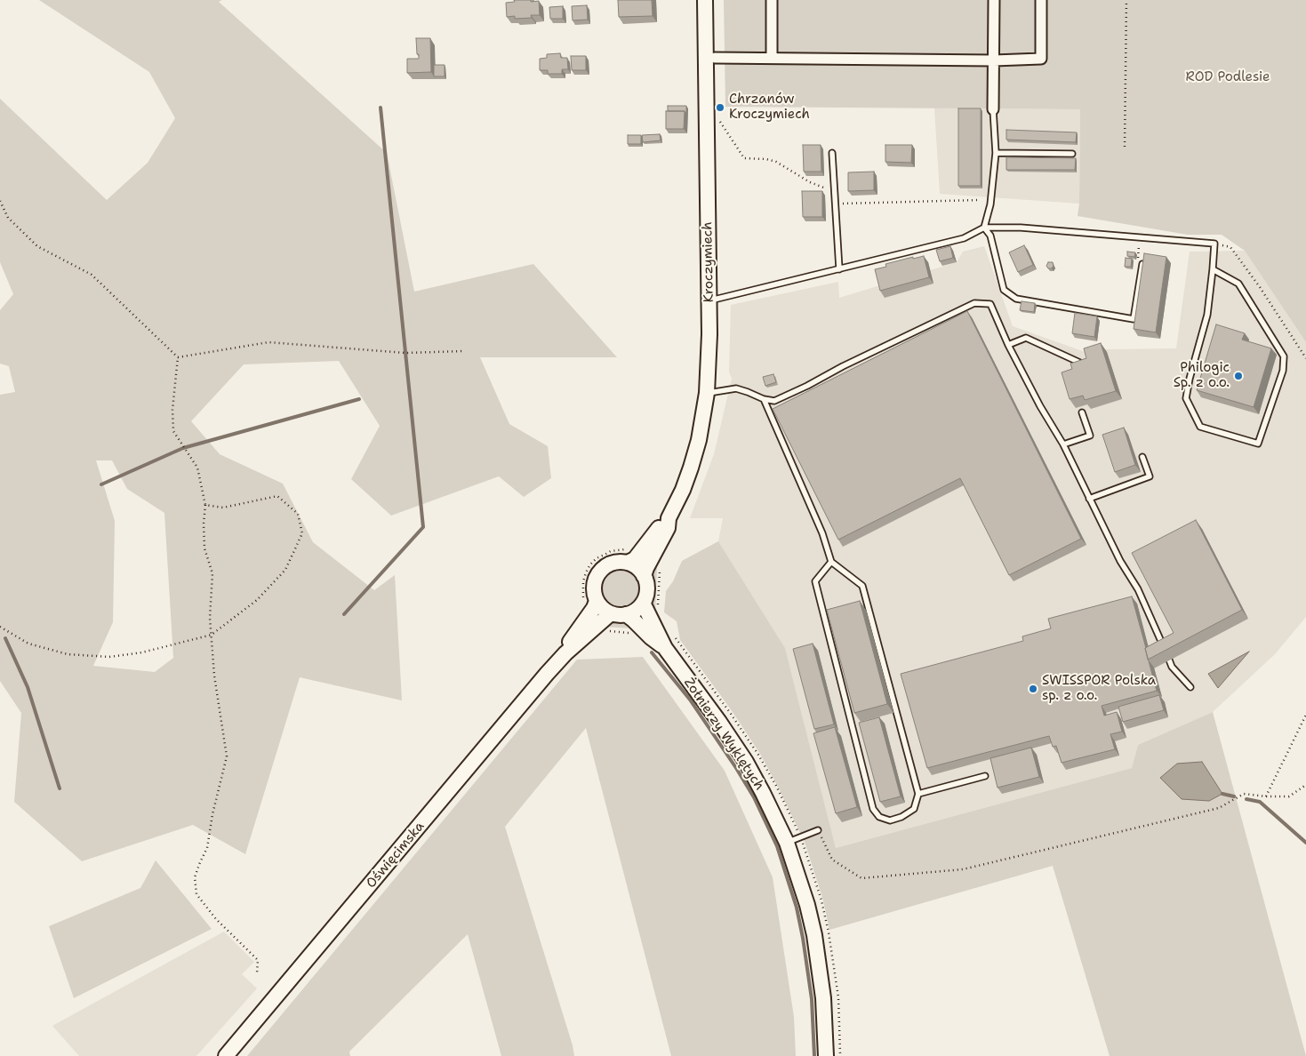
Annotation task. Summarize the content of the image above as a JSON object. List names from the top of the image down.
{
  "streets": {
    "main road": ["Kroczymiech", "Żołnierzy Wyklętych", "Oświęcimska"]
  },
  "crossings": [
    ["Kroczymiech", "Żołnierzy Wyklętych"],
    ["Kroczymiech", "Oświęcimska"],
    ["Żołnierzy Wyklętych", "Oświęcimska"]
  ],
  "parks": ["ROD Podlesie"],
  "places": ["Chrzanów Kroczymiech", "Philogic Sp. z o.o.", "SWISSPOR Polska sp. z o.o."]
}
